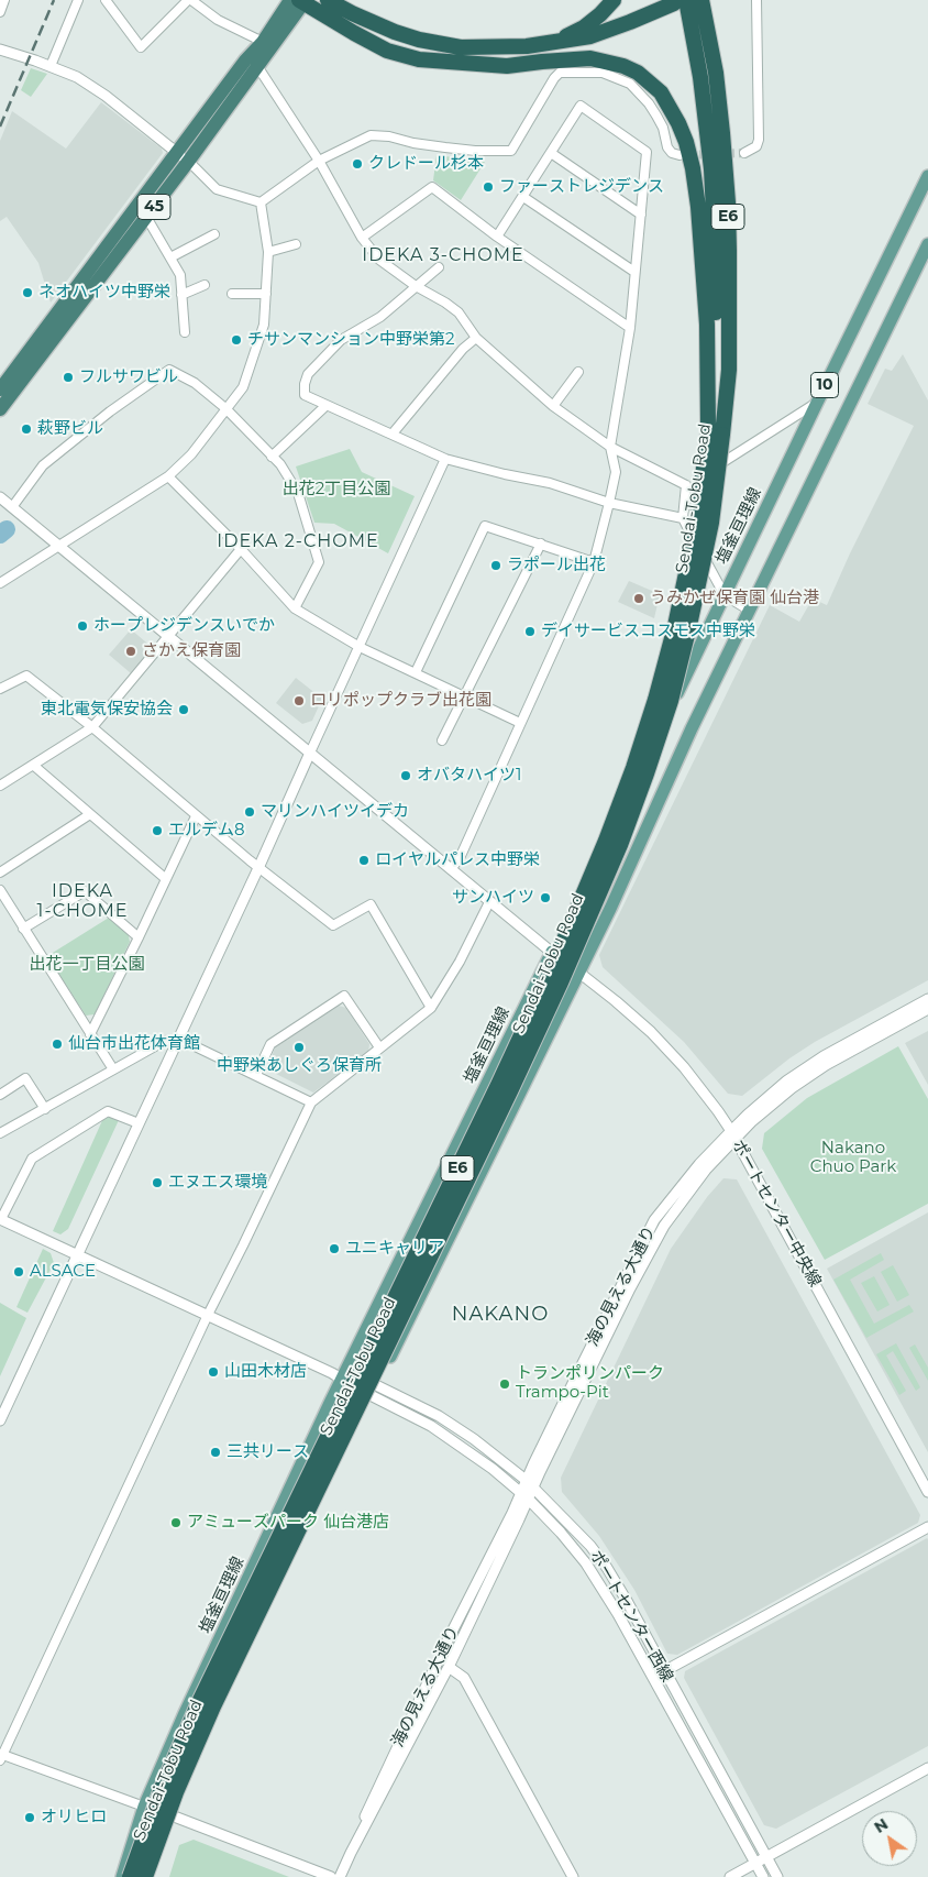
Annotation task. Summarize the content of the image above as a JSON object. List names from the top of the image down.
{
  "streets": {
    "highway": ["45", "E6", "Sendai-Tobu Road"],
    "main road": ["10", "塩釜亘理線"],
    "street": ["ポートセンター中央線", "海の見える大通り", "ポートセンター西線"]
  },
  "crossings": [
    ["10", "ポートセンター中央線"],
    ["10", "ポートセンター西線"],
    ["塩釜亘理線", "ポートセンター中央線"],
    ["ポートセンター中央線", "海の見える大通り"],
    ["海の見える大通り", "ポートセンター西線"]
  ],
  "districts": [
    "IDEKA 3-CHOME",
    "IDEKA 2-CHOME",
    "IDEKA 1-CHOME",
    "NAKANO"
  ],
  "parks": ["出花2丁目公園", "出花一丁目公園", "Nakano Chuo Park"],
  "places": [
    "クレドール杉本",
    "ファーストレジデンス",
    "ネオハイツ中野栄",
    "チサンマンション中野栄第2",
    "フルサワビル",
    "萩野ビル",
    "ラポール出花",
    "うみかぜ保育園 仙台港",
    "ホープレジデンスいでか",
    "デイサービスコスモス中野栄",
    "さかえ保育園",
    "ロリポップクラブ出花園",
    "東北電気保安協会",
    "オバタハイツ1",
    "マリンハイツイデカ",
    "エルデム8",
    "ロイヤルパレス中野栄",
    "サンハイツ",
    "仙台市出花体育館",
    "中野栄あしぐろ保育所",
    "エヌエス環境",
    "ユニキャリア",
    "ALSACE",
    "山田木材店",
    "トランポリンパーク Trampo-Pit",
    "三共リース",
    "アミューズパーク 仙台港店",
    "オリヒロ"
  ],
  "north": "top left"
}
